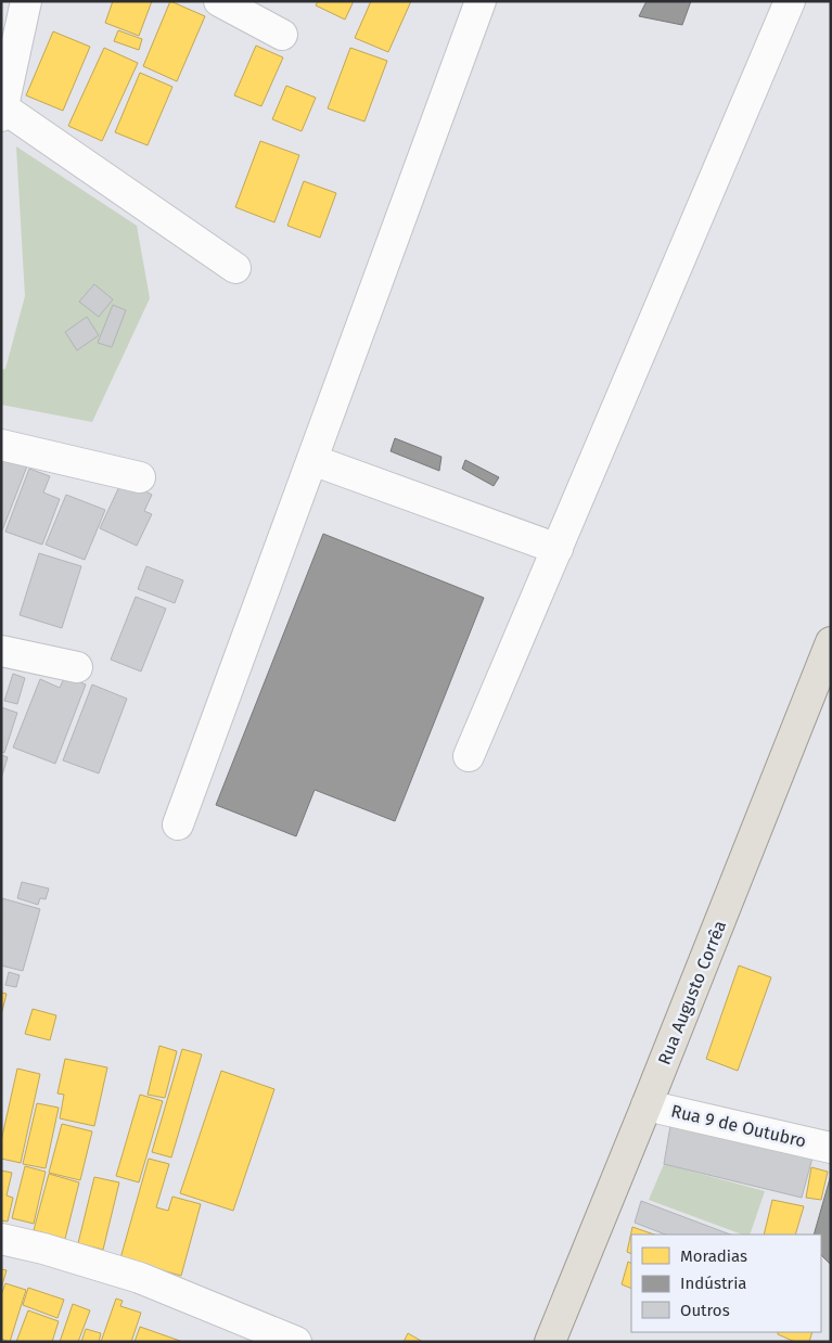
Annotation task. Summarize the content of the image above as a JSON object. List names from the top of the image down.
{
  "streets": {
    "main road": ["Rua Augusto Corrêa"],
    "street": ["Rua 9 de Outubro"]
  },
  "crossings": [
    ["Rua Augusto Corrêa", "Rua 9 de Outubro"]
  ],
  "legend": ["Moradias", "Indústria", "Outros"]
}
